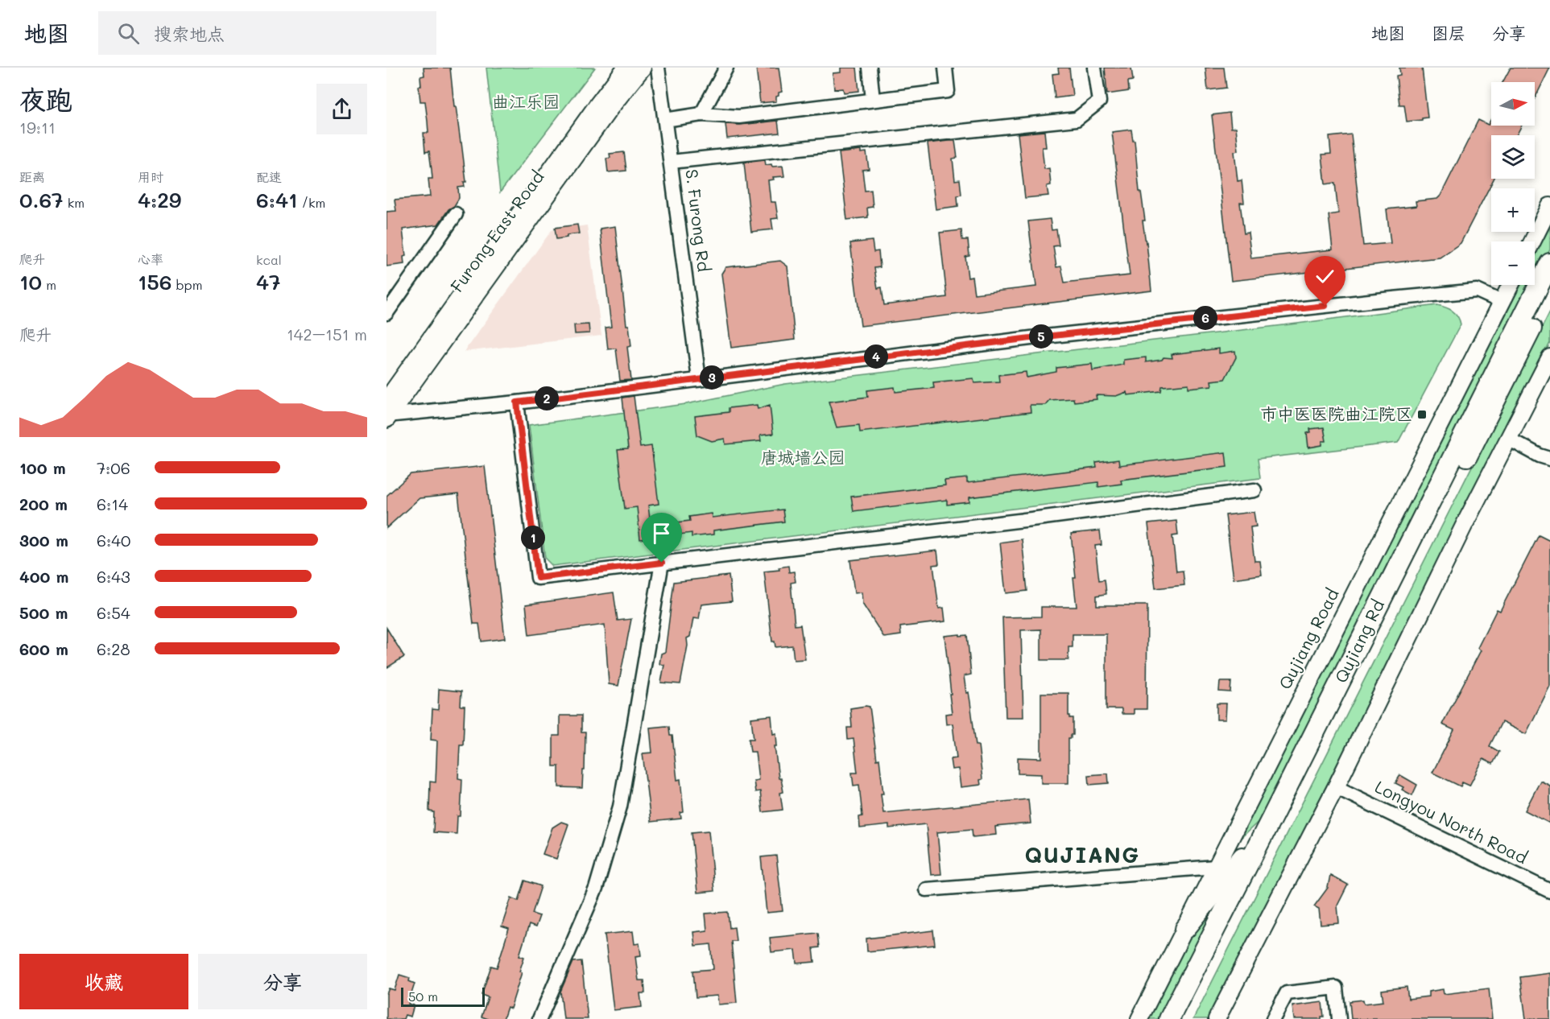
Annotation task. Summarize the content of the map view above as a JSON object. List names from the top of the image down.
{
  "streets": {
    "highway": ["Qujiang Rd"],
    "main road": ["Furong East Road", "Qujiang Road"],
    "street": ["S. Furong Rd", "Longyou North Road"]
  },
  "districts": ["QUJIANG"],
  "parks": ["曲江乐园", "唐城墙公园"],
  "places": {
    "transit": ["市中医医院曲江院区"]
  },
  "scale_bar": "50 m",
  "north": "right",
  "page": {
    "header": "地图",
    "search": "搜索地点",
    "nav": ["地图", "图层", "分享"],
    "heading": ["夜跑", "19:11"],
    "map_buttons": ["+", "−"],
    "stats": [
      ["距离", "0.67 km"],
      ["用时", "4:29"],
      ["配速", "6:41 /km"],
      ["爬升", "10 m"],
      ["心率", "156 bpm"],
      ["kcal", "47"]
    ],
    "pins": [
      "6",
      "5",
      "4",
      "3",
      "2",
      "1"
    ],
    "chart": ["爬升", "142–151 m"],
    "list": [
      {
        "name": "100 m",
        "note": "7:06"
      },
      {
        "name": "200 m",
        "note": "6:14"
      },
      {
        "name": "300 m",
        "note": "6:40"
      },
      {
        "name": "400 m",
        "note": "6:43"
      },
      {
        "name": "500 m",
        "note": "6:54"
      },
      {
        "name": "600 m",
        "note": "6:28"
      }
    ],
    "buttons": ["收藏", "分享"],
    "scale": "50 m"
  }
}
